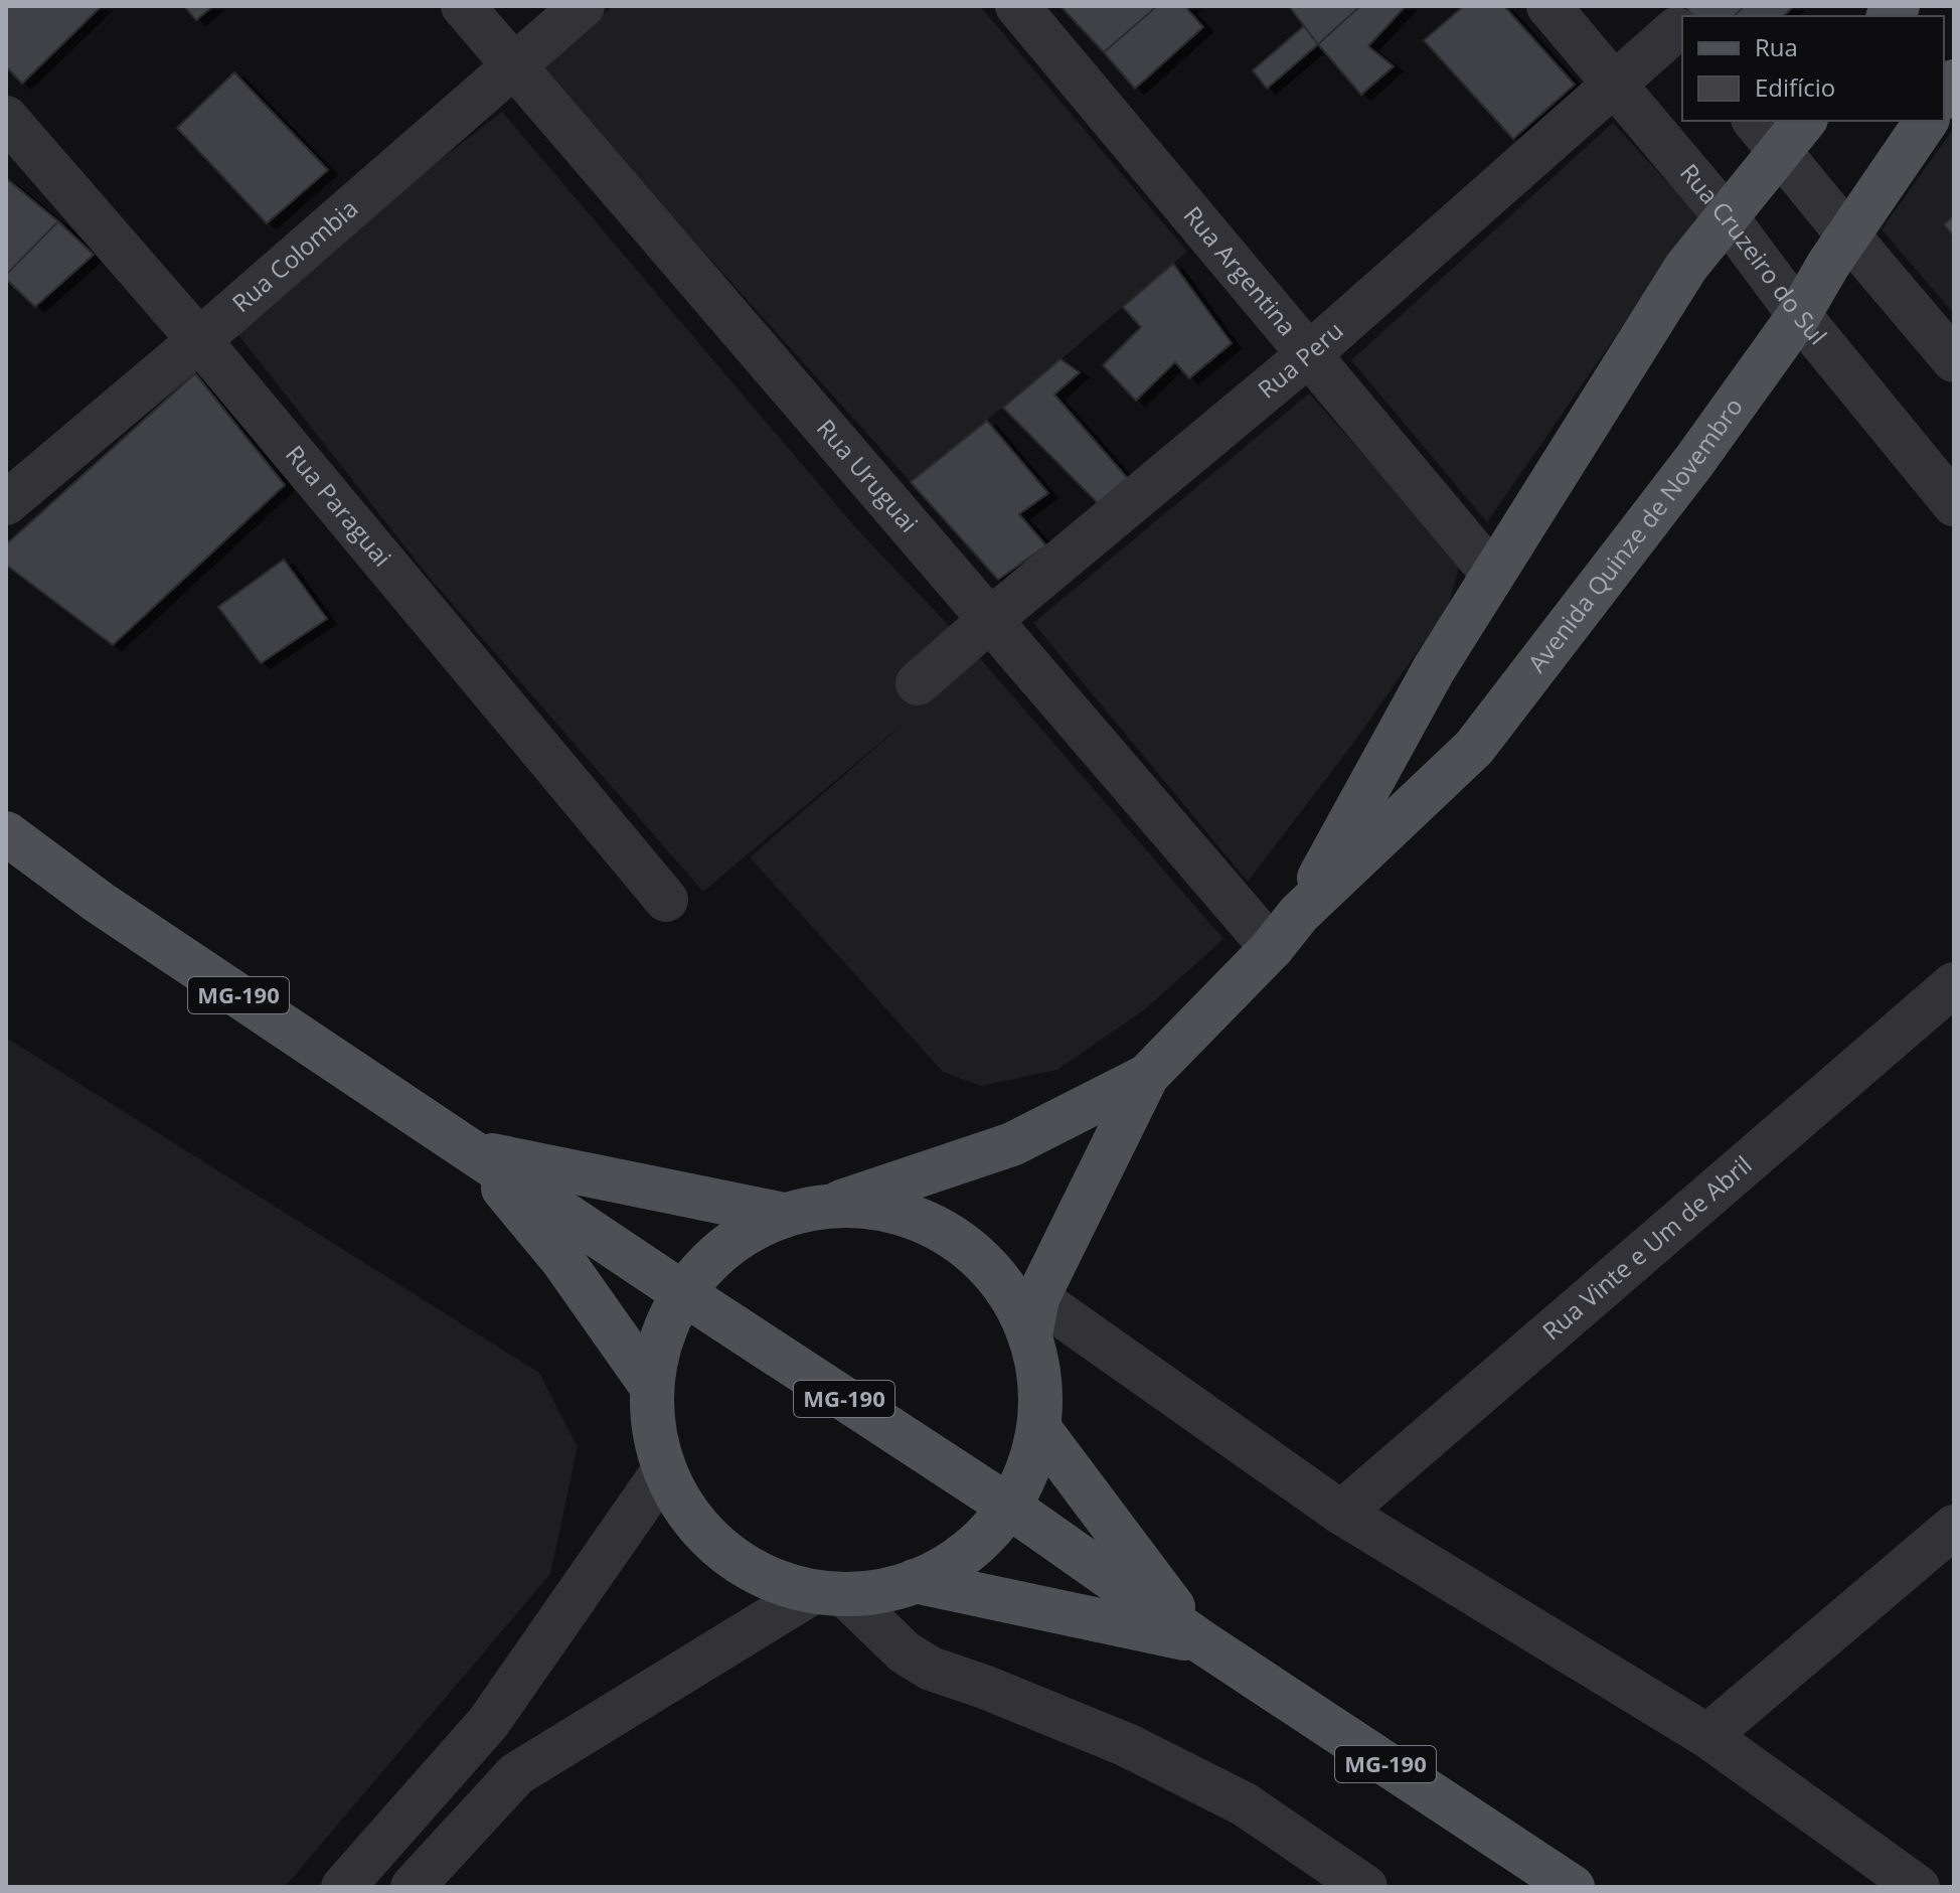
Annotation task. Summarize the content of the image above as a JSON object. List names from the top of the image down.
{
  "streets": {
    "main road": ["Avenida Quinze de Novembro", "MG-190"],
    "street": [
      "Rua Cruzeiro do Sul",
      "Rua Colombia",
      "Rua Argentina",
      "Rua Peru",
      "Rua Uruguai",
      "Rua Paraguai",
      "Rua Vinte e Um de Abril"
    ]
  },
  "crossings": [
    ["Rua Cruzeiro do Sul", "Rua Peru"],
    ["Rua Cruzeiro do Sul", "Avenida Quinze de Novembro"],
    ["Rua Colombia", "Rua Uruguai"],
    ["Rua Colombia", "Rua Paraguai"],
    ["Rua Argentina", "Rua Peru"],
    ["Rua Argentina", "Avenida Quinze de Novembro"],
    ["Rua Peru", "Rua Uruguai"],
    ["Rua Uruguai", "Avenida Quinze de Novembro"]
  ],
  "legend": ["Rua", "Edifício"]
}
